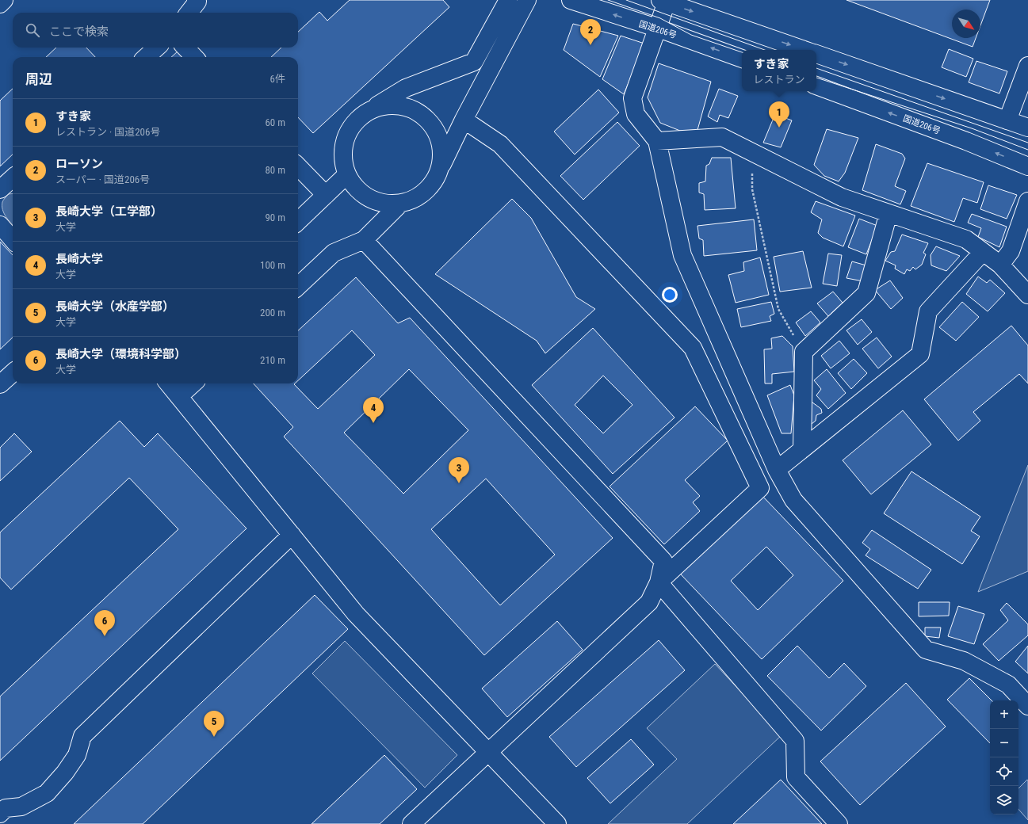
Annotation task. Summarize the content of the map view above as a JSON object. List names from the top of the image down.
{
  "streets": {
    "main road": ["国道206号"]
  },
  "north": "bottom right",
  "page": {
    "search": "ここで検索",
    "pins": [
      "2",
      "1",
      "4",
      "3",
      "6",
      "5"
    ],
    "popup": ["すき家", "レストラン"],
    "heading": ["周辺", "6件"],
    "list": [
      {
        "mark": "1",
        "name": "すき家",
        "note": "レストラン · 国道206号",
        "value": "60 m"
      },
      {
        "mark": "2",
        "name": "ローソン",
        "note": "スーパー · 国道206号",
        "value": "80 m"
      },
      {
        "mark": "3",
        "name": "長崎大学（工学部）",
        "note": "大学",
        "value": "90 m"
      },
      {
        "mark": "4",
        "name": "長崎大学",
        "note": "大学",
        "value": "100 m"
      },
      {
        "mark": "5",
        "name": "長崎大学（水産学部）",
        "note": "大学",
        "value": "200 m"
      },
      {
        "mark": "6",
        "name": "長崎大学（環境科学部）",
        "note": "大学",
        "value": "210 m"
      }
    ],
    "map_buttons": ["+", "−"]
  }
}
